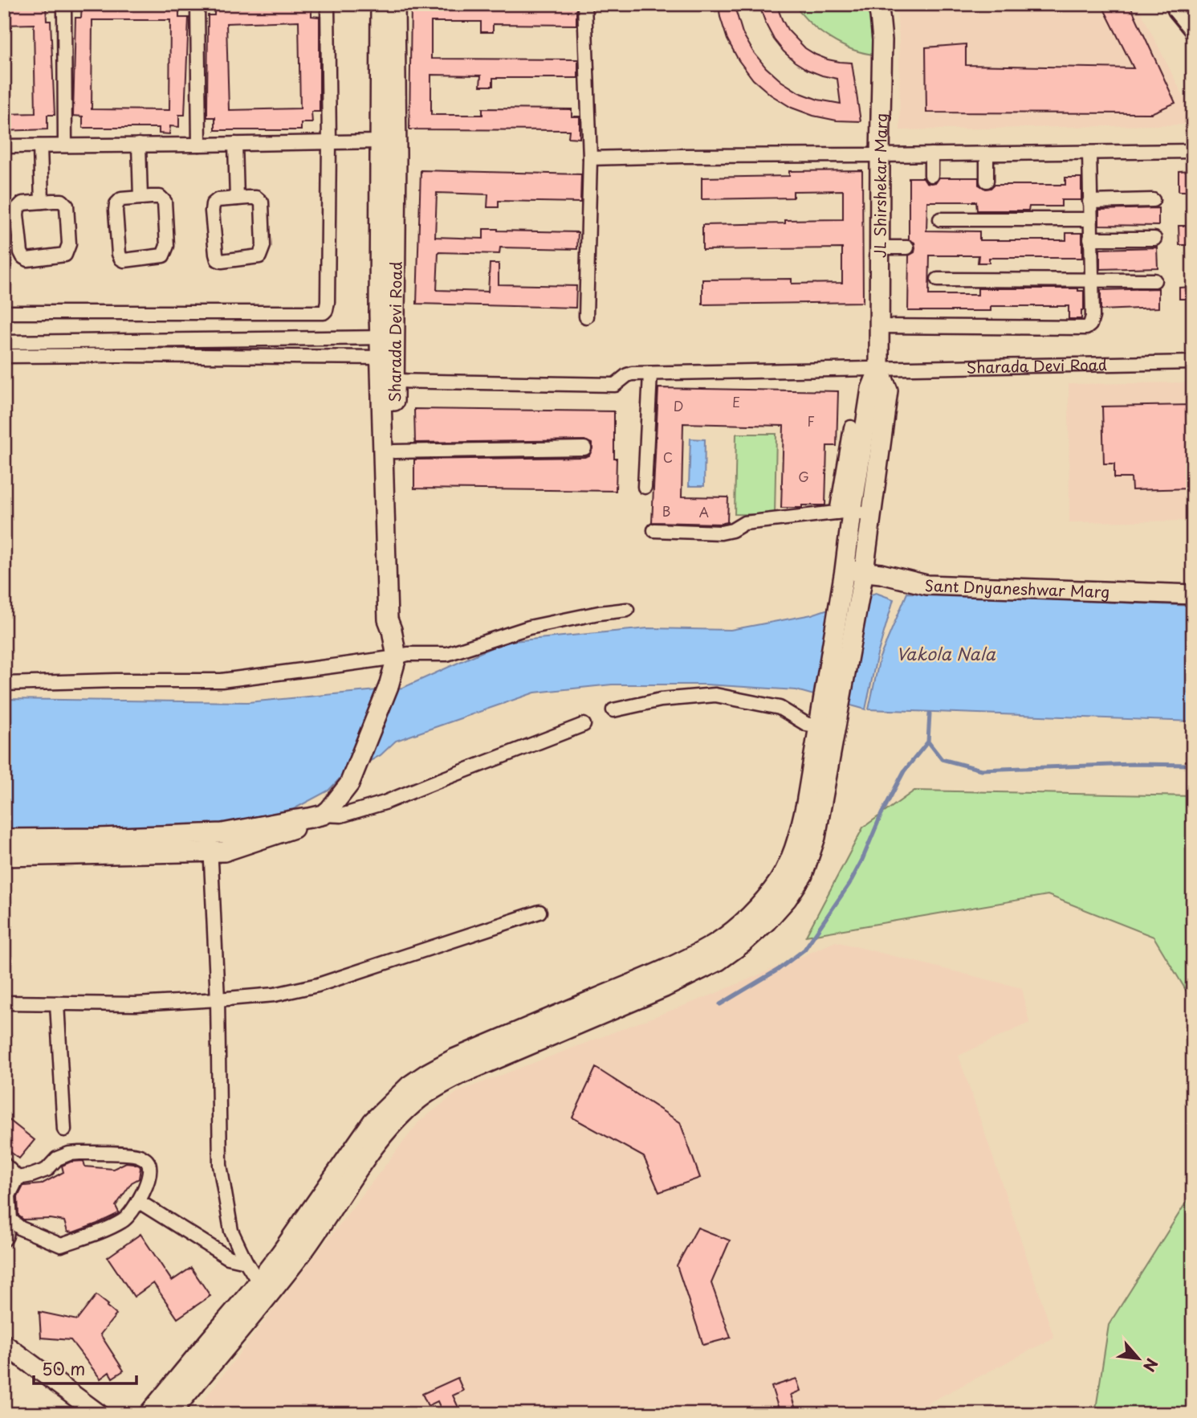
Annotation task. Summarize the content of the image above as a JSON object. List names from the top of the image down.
{
  "streets": {
    "street": ["JL Shirshekar Marg", "Sharada Devi Road", "Sant Dnyaneshwar Marg"]
  },
  "crossings": [
    ["JL Shirshekar Marg", "Sharada Devi Road"]
  ],
  "water": ["Vakola Nala"],
  "house_numbers": [
    "E",
    "D",
    "F",
    "C",
    "G",
    "B",
    "A"
  ],
  "scale_bar": "50 m",
  "north": "bottom right"
}
